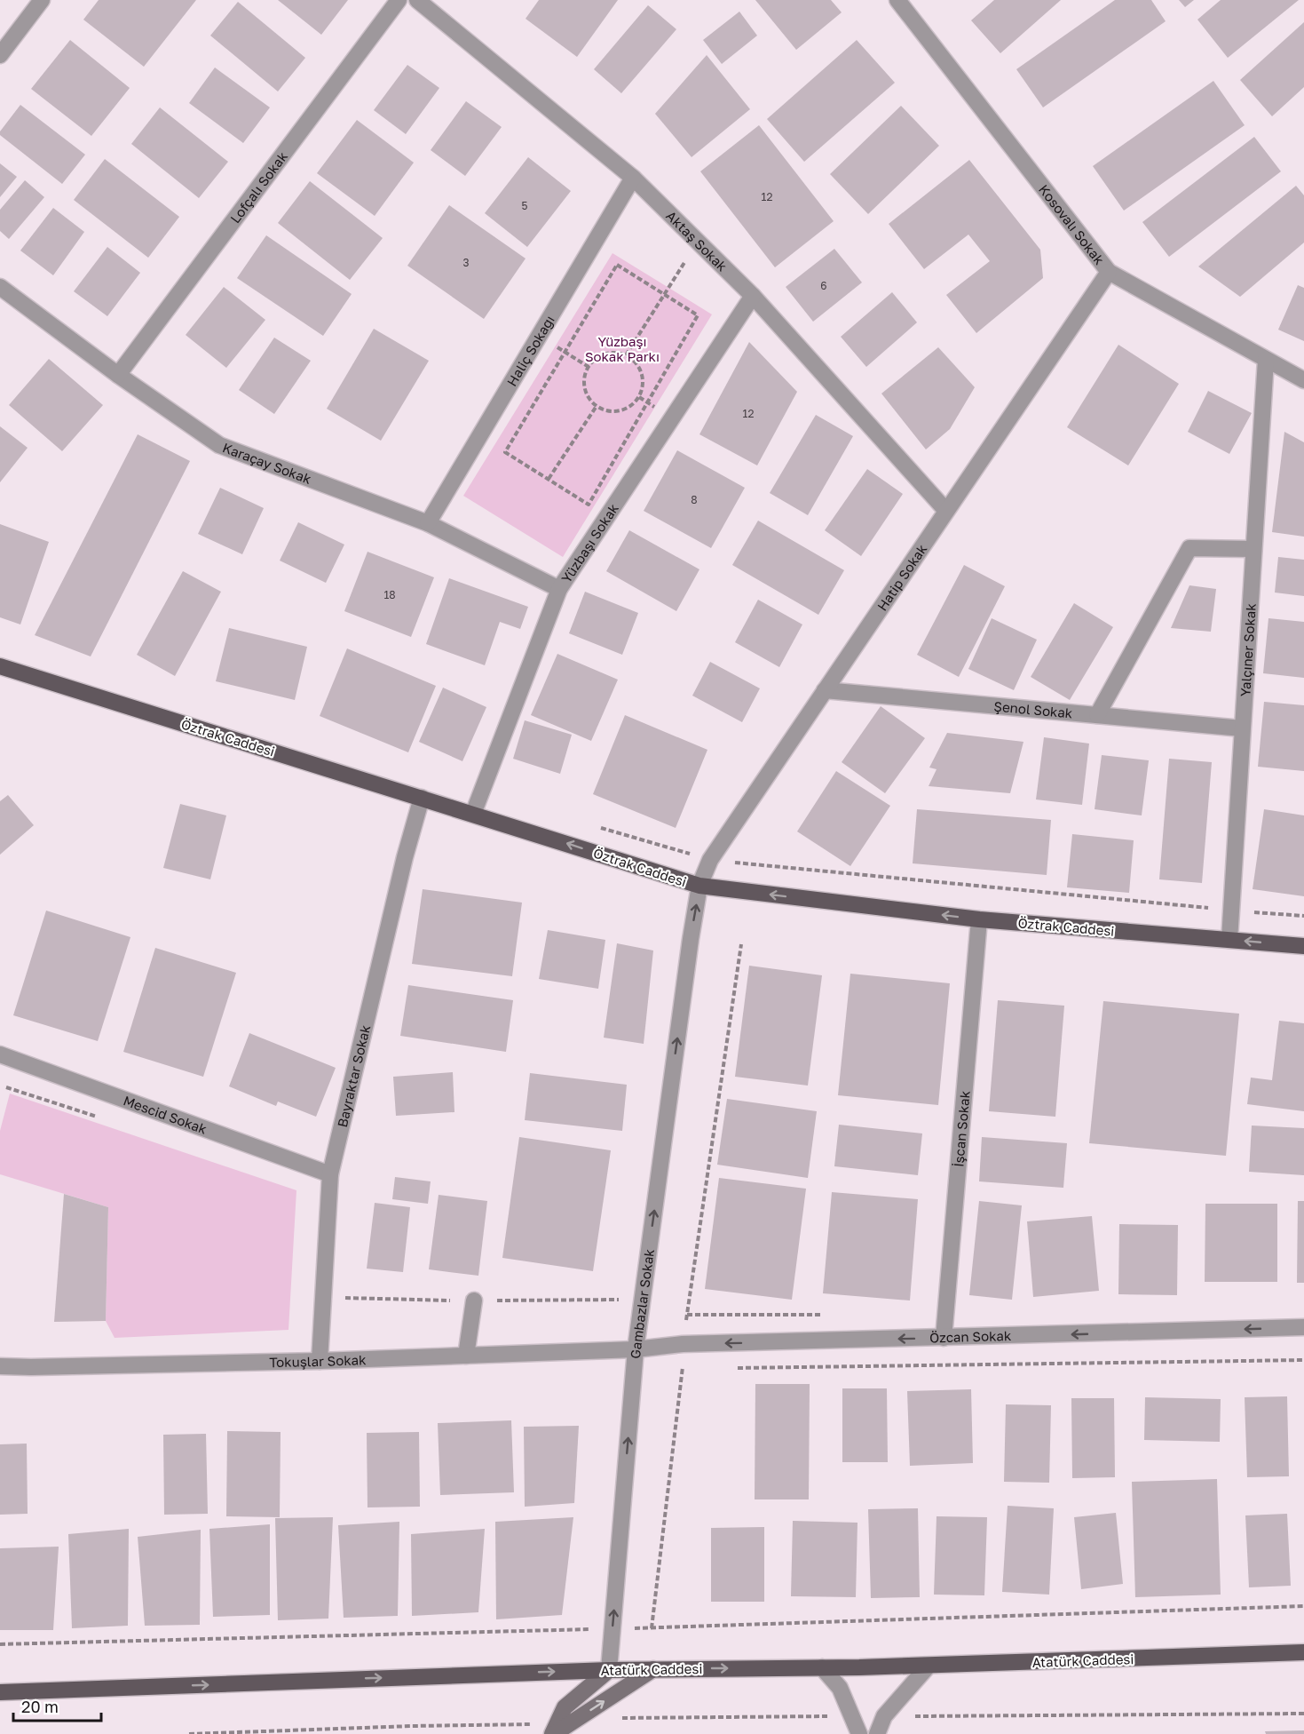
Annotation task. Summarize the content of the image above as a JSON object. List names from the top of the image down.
{
  "streets": {
    "main road": ["Öztrak Caddesi", "Atatürk Caddesi"],
    "street": [
      "Lofçalı Sokak",
      "Kosovalı Sokak",
      "Aktaş Sokak",
      "Haliç Sokağı",
      "Karaçay Sokak",
      "Yüzbaşı Sokak",
      "Hatip Sokak",
      "Yalçıner Sokak",
      "Şenol Sokak",
      "Bayraktar Sokak",
      "Mescid Sokak",
      "İşcan Sokak",
      "Gambazlar Sokak",
      "Özcan Sokak",
      "Tokuşlar Sokak"
    ]
  },
  "crossings": [
    ["Lofçalı Sokak", "Karaçay Sokak"],
    ["Kosovalı Sokak", "Hatip Sokak"],
    ["Kosovalı Sokak", "Yalçıner Sokak"],
    ["Aktaş Sokak", "Haliç Sokağı"],
    ["Aktaş Sokak", "Yüzbaşı Sokak"],
    ["Aktaş Sokak", "Hatip Sokak"],
    ["Haliç Sokağı", "Karaçay Sokak"],
    ["Karaçay Sokak", "Yüzbaşı Sokak"],
    ["Yüzbaşı Sokak", "Öztrak Caddesi"],
    ["Hatip Sokak", "Şenol Sokak"],
    ["Hatip Sokak", "Öztrak Caddesi"],
    ["Hatip Sokak", "Gambazlar Sokak"],
    ["Yalçıner Sokak", "Şenol Sokak"],
    ["Yalçıner Sokak", "Öztrak Caddesi"],
    ["Öztrak Caddesi", "Bayraktar Sokak"],
    ["Öztrak Caddesi", "İşcan Sokak"],
    ["Öztrak Caddesi", "Gambazlar Sokak"],
    ["Bayraktar Sokak", "Mescid Sokak"],
    ["Bayraktar Sokak", "Tokuşlar Sokak"],
    ["İşcan Sokak", "Özcan Sokak"],
    ["Gambazlar Sokak", "Özcan Sokak"],
    ["Gambazlar Sokak", "Tokuşlar Sokak"],
    ["Gambazlar Sokak", "Atatürk Caddesi"],
    ["Özcan Sokak", "Tokuşlar Sokak"]
  ],
  "one_way": [
    "Öztrak Caddesi",
    "Gambazlar Sokak",
    "Özcan Sokak",
    "Atatürk Caddesi"
  ],
  "parks": ["Yüzbaşı Sokak Parkı"],
  "house_numbers": [
    "12",
    "5",
    "3",
    "6",
    "12",
    "8",
    "18"
  ],
  "scale_bar": "20 m"
}
